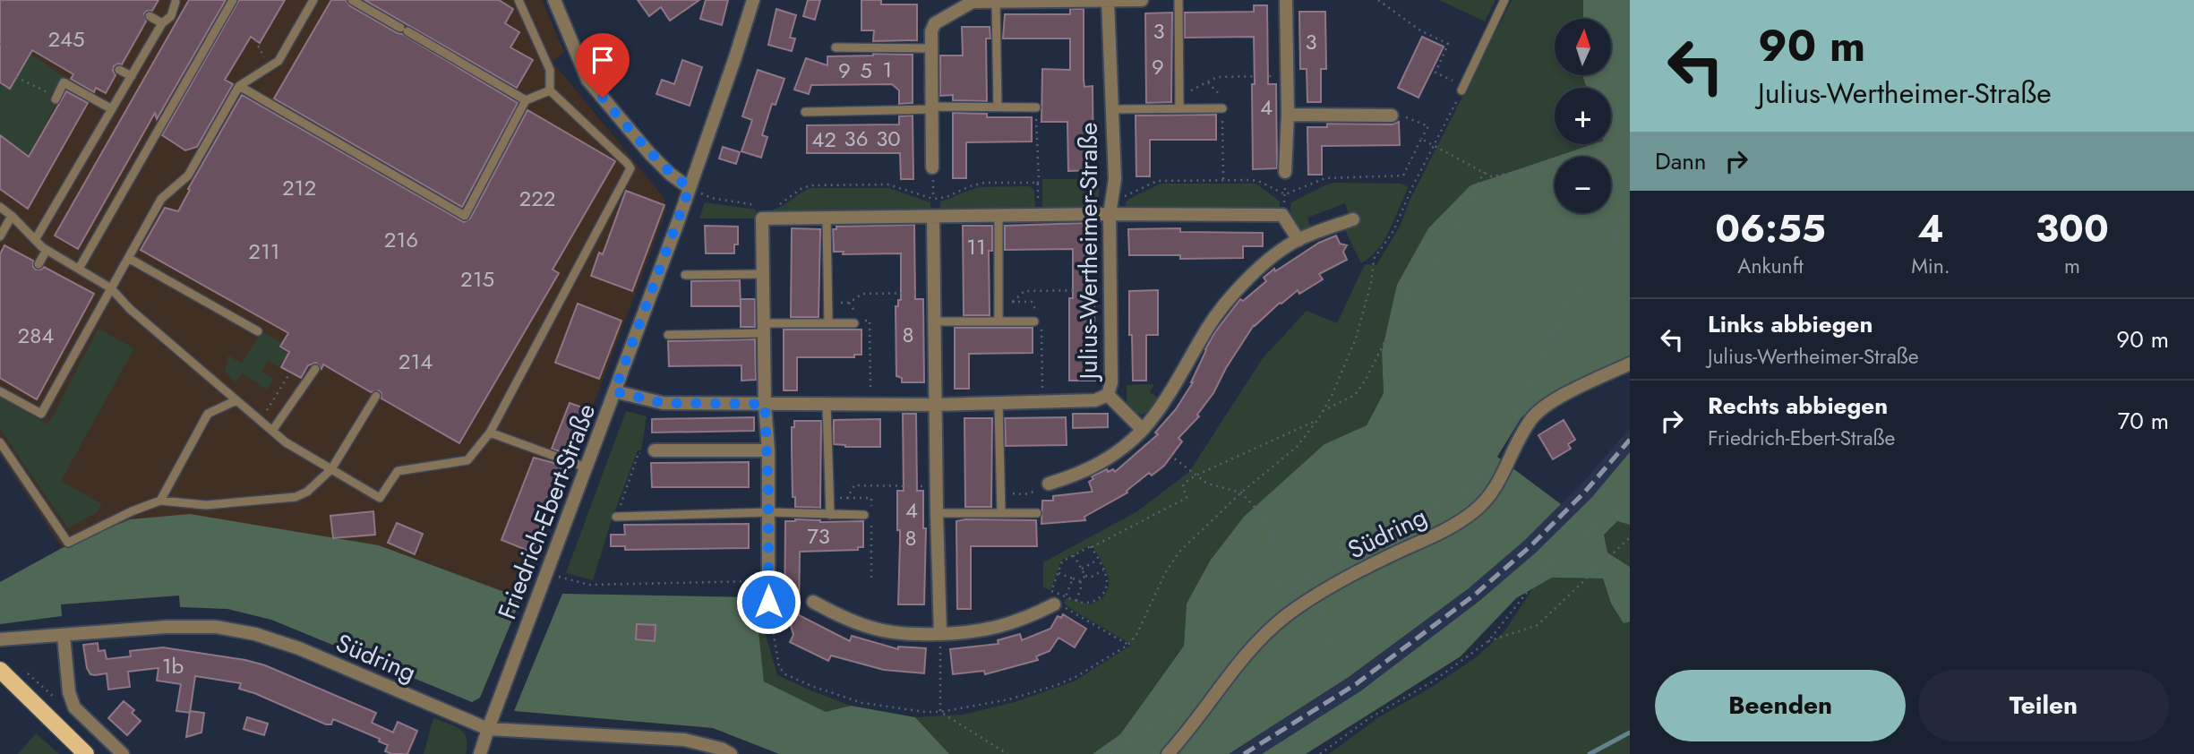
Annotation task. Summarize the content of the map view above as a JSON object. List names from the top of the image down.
{
  "streets": {
    "street": ["Julius-Wertheimer-Straße", "Friedrich-Ebert-Straße", "Südring"]
  },
  "crossings": [
    ["Julius-Wertheimer-Straße", "Friedrich-Ebert-Straße"],
    ["Friedrich-Ebert-Straße", "Südring"]
  ],
  "house_numbers": [
    "3",
    "245",
    "3",
    "9",
    "1",
    "9",
    "5",
    "4",
    "36",
    "30",
    "42",
    "212",
    "222",
    "216",
    "11",
    "211",
    "215",
    "8",
    "284",
    "214",
    "4",
    "73",
    "8",
    "1b"
  ],
  "north": "top",
  "page": {
    "turn": ["90 m", "Julius-Wertheimer-Straße"],
    "map_buttons": ["+", "−"],
    "then": "Dann",
    "eta": [
      "06:55",
      "Ankunft",
      "4",
      "Min.",
      "300",
      "m"
    ],
    "list": [
      {
        "name": "Links abbiegen",
        "note": "Julius-Wertheimer-Straße",
        "value": "90 m"
      },
      {
        "name": "Rechts abbiegen",
        "note": "Friedrich-Ebert-Straße",
        "value": "70 m"
      }
    ],
    "buttons": ["Beenden", "Teilen"]
  }
}
